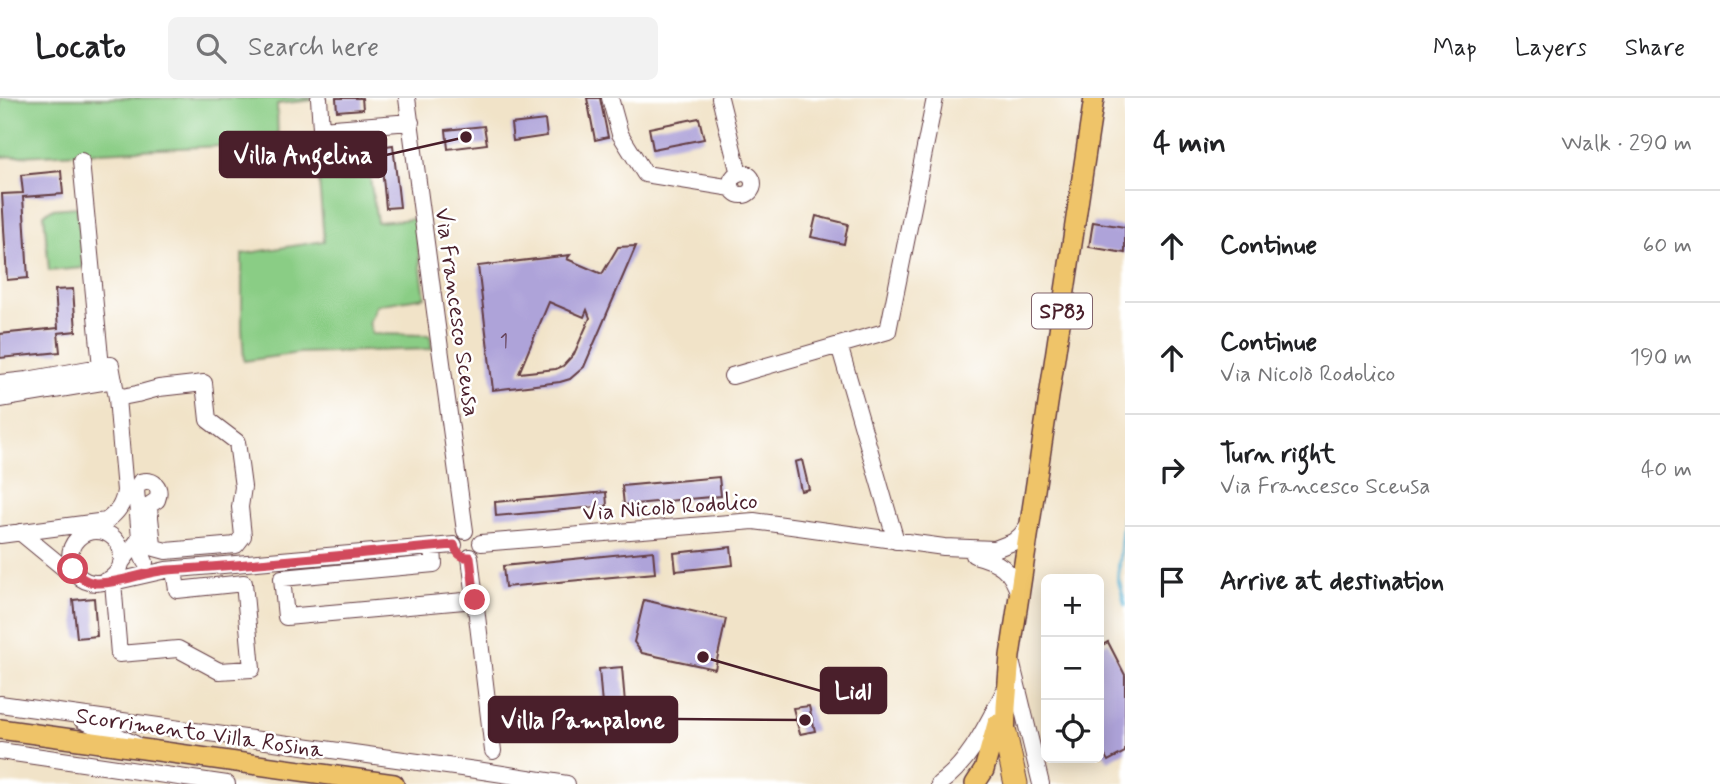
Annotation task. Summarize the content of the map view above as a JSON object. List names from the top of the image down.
{
  "streets": {
    "main road": ["SP83", "Scorrimento Villa Rosina"],
    "street": ["Via Francesco Sceusa", "Via Nicolò Rodolico"]
  },
  "crossings": [
    ["SP83", "Via Nicolò Rodolico"],
    ["Via Francesco Sceusa", "Via Nicolò Rodolico"]
  ],
  "places": ["Villa Angelina", "Lidl", "Villa Pampalone"],
  "house_numbers": ["1"],
  "page": {
    "header": "Locato",
    "search": "Search here",
    "nav": ["Map", "Layers", "Share"],
    "heading": ["4 min", "Walk · 290 m"],
    "list": [
      ["Continue", "60 m"],
      ["Continue", "Via Nicolò Rodolico", "190 m"],
      ["Turn right", "Via Francesco Sceusa", "40 m"],
      "Arrive at destination"
    ],
    "map_buttons": ["+", "−"]
  }
}
